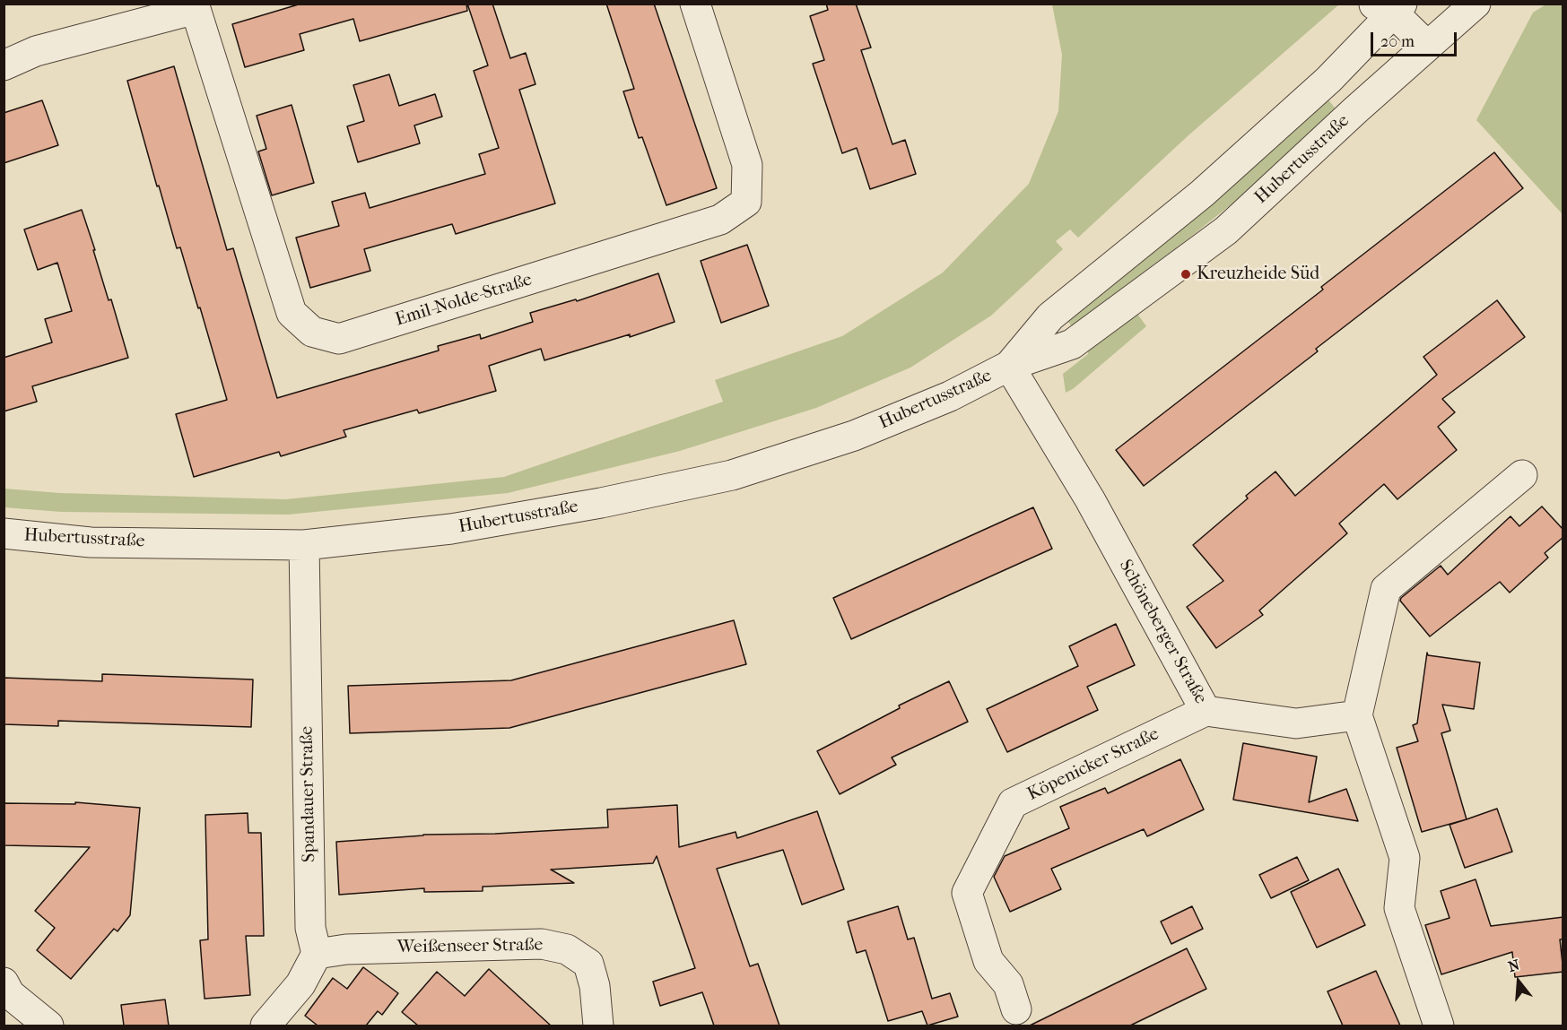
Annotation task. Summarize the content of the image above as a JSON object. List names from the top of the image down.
{
  "streets": {
    "street": [
      "Hubertusstraße",
      "Emil-Nolde-Straße",
      "Schöneberger Straße",
      "Köpenicker Straße",
      "Spandauer Straße",
      "Weißenseer Straße"
    ]
  },
  "crossings": [
    ["Hubertusstraße", "Schöneberger Straße"],
    ["Hubertusstraße", "Spandauer Straße"],
    ["Schöneberger Straße", "Köpenicker Straße"],
    ["Spandauer Straße", "Weißenseer Straße"]
  ],
  "places": ["Kreuzheide Süd"],
  "scale_bar": "20 m",
  "north": "top"
}
